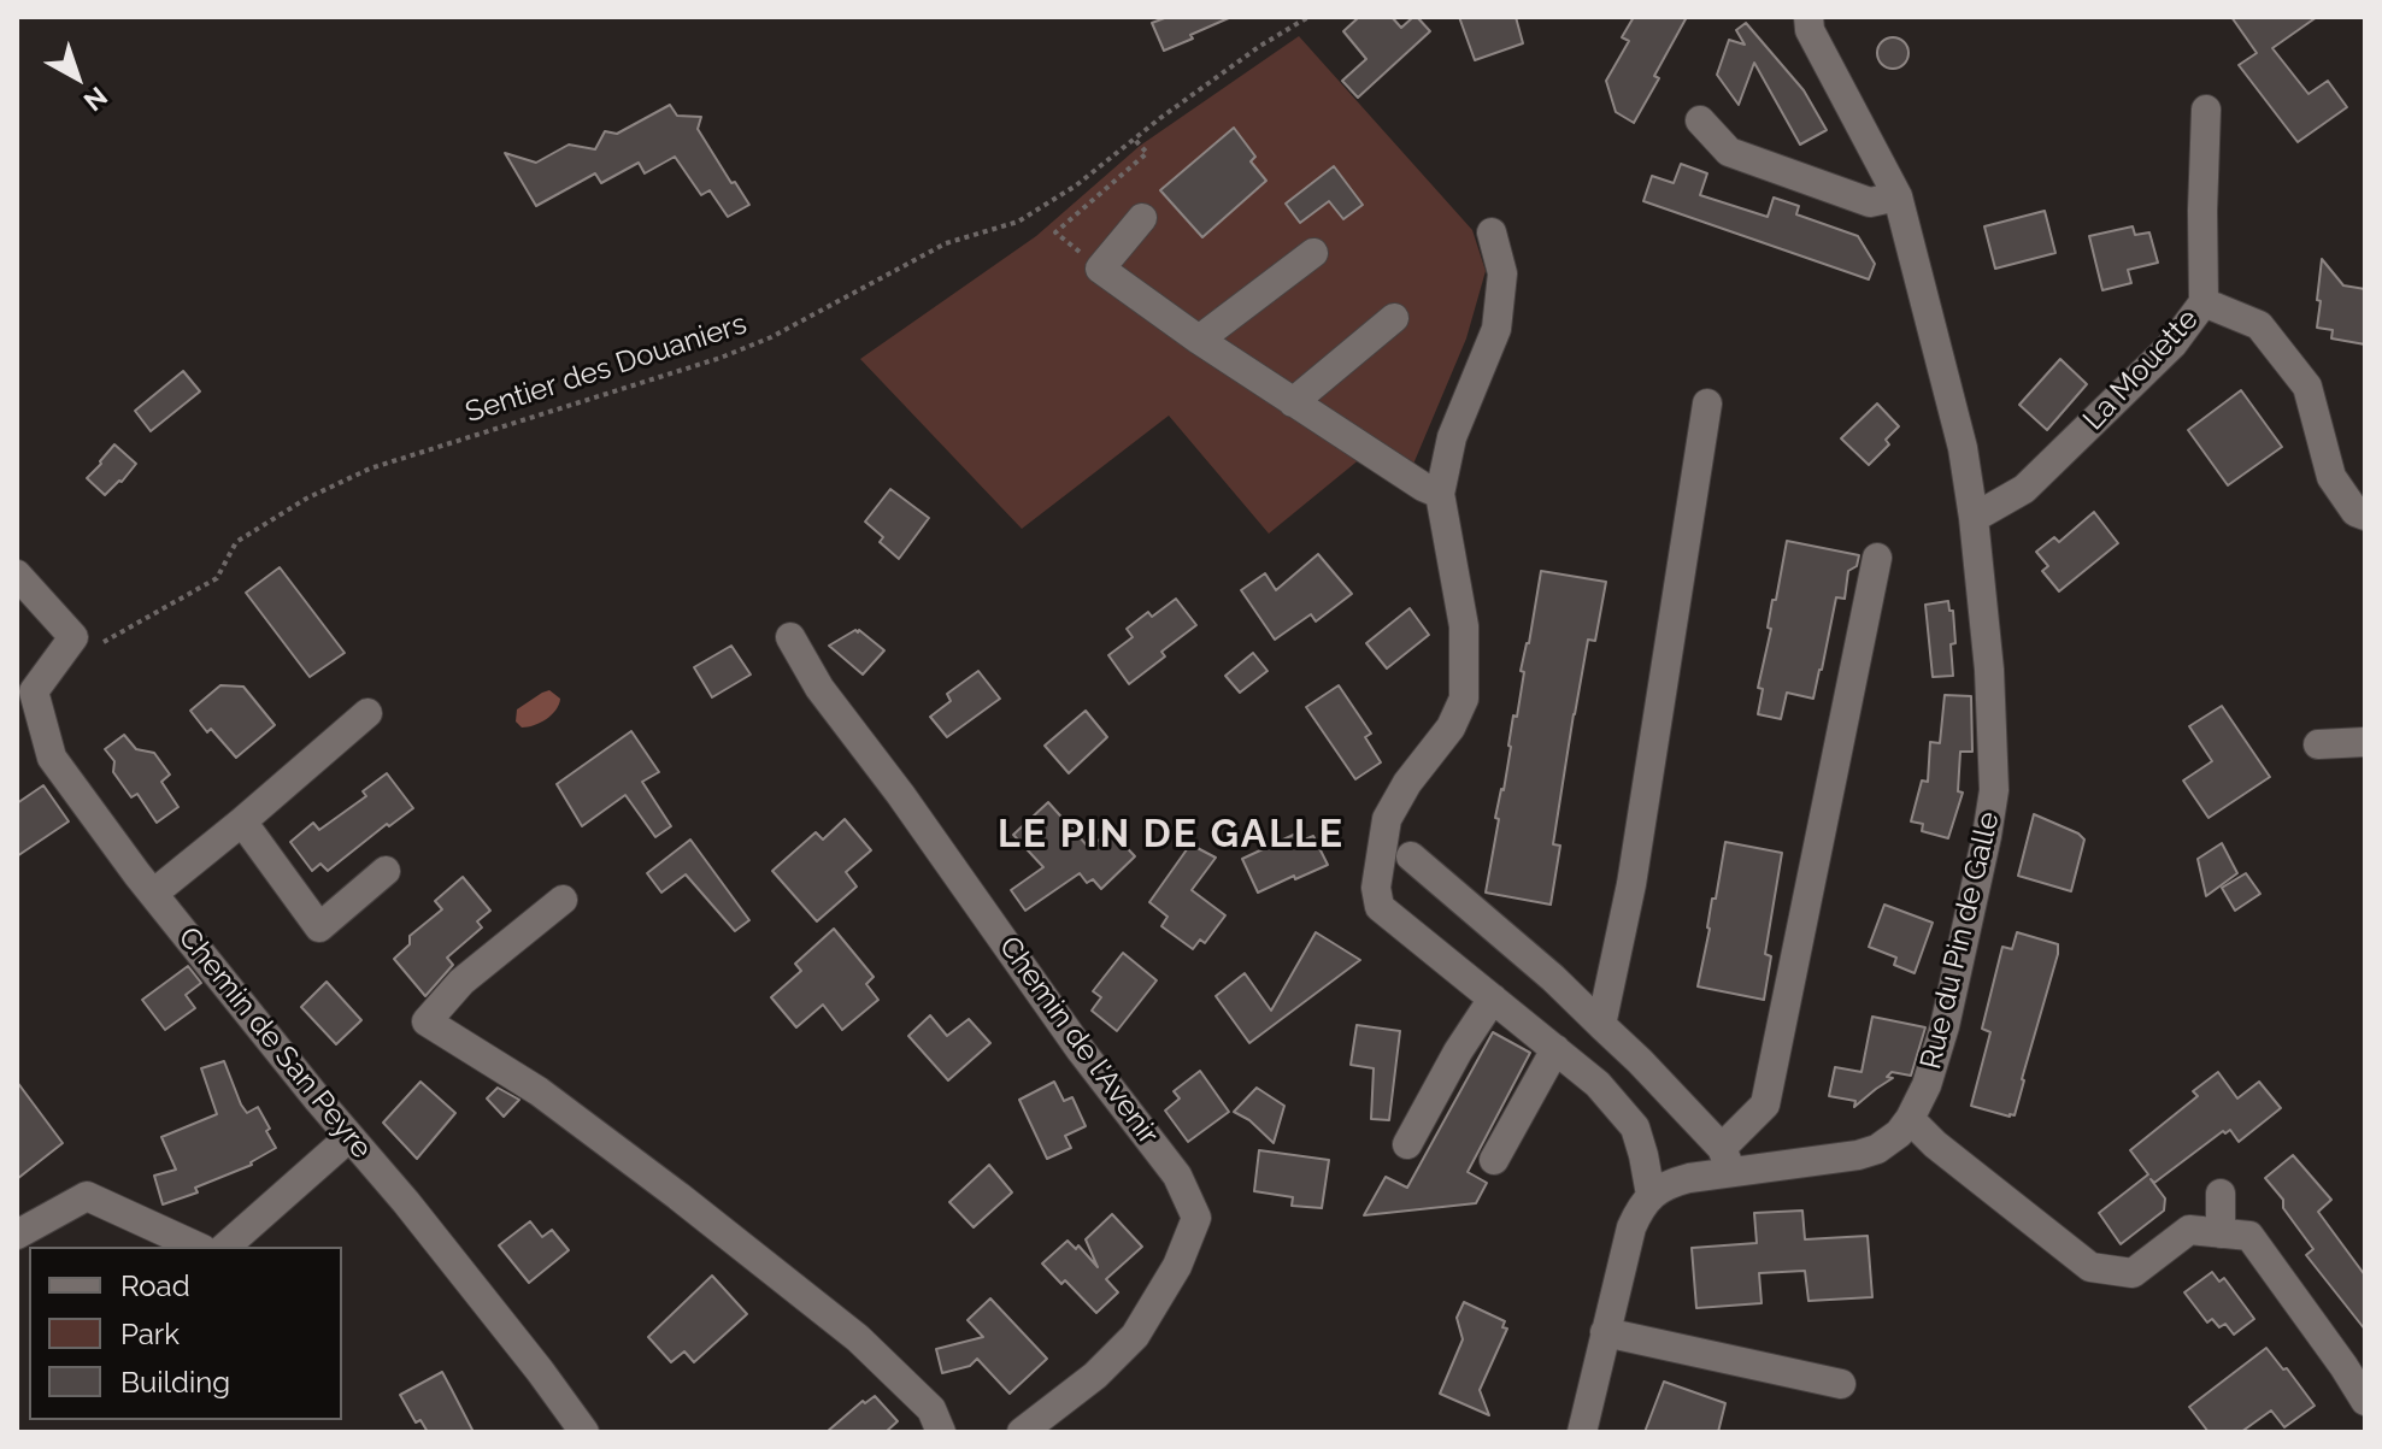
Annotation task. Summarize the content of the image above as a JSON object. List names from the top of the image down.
{
  "streets": {
    "street": [
      "La Mouette",
      "Rue du Pin de Galle",
      "Chemin de l'Avenir",
      "Chemin de San Peyre"
    ],
    "path": ["Sentier des Douaniers"]
  },
  "crossings": [
    ["Sentier des Douaniers", "Chemin de San Peyre"],
    ["La Mouette", "Rue du Pin de Galle"]
  ],
  "districts": ["LE PIN DE GALLE"],
  "legend": ["Road", "Park", "Building"],
  "north": "bottom right"
}
